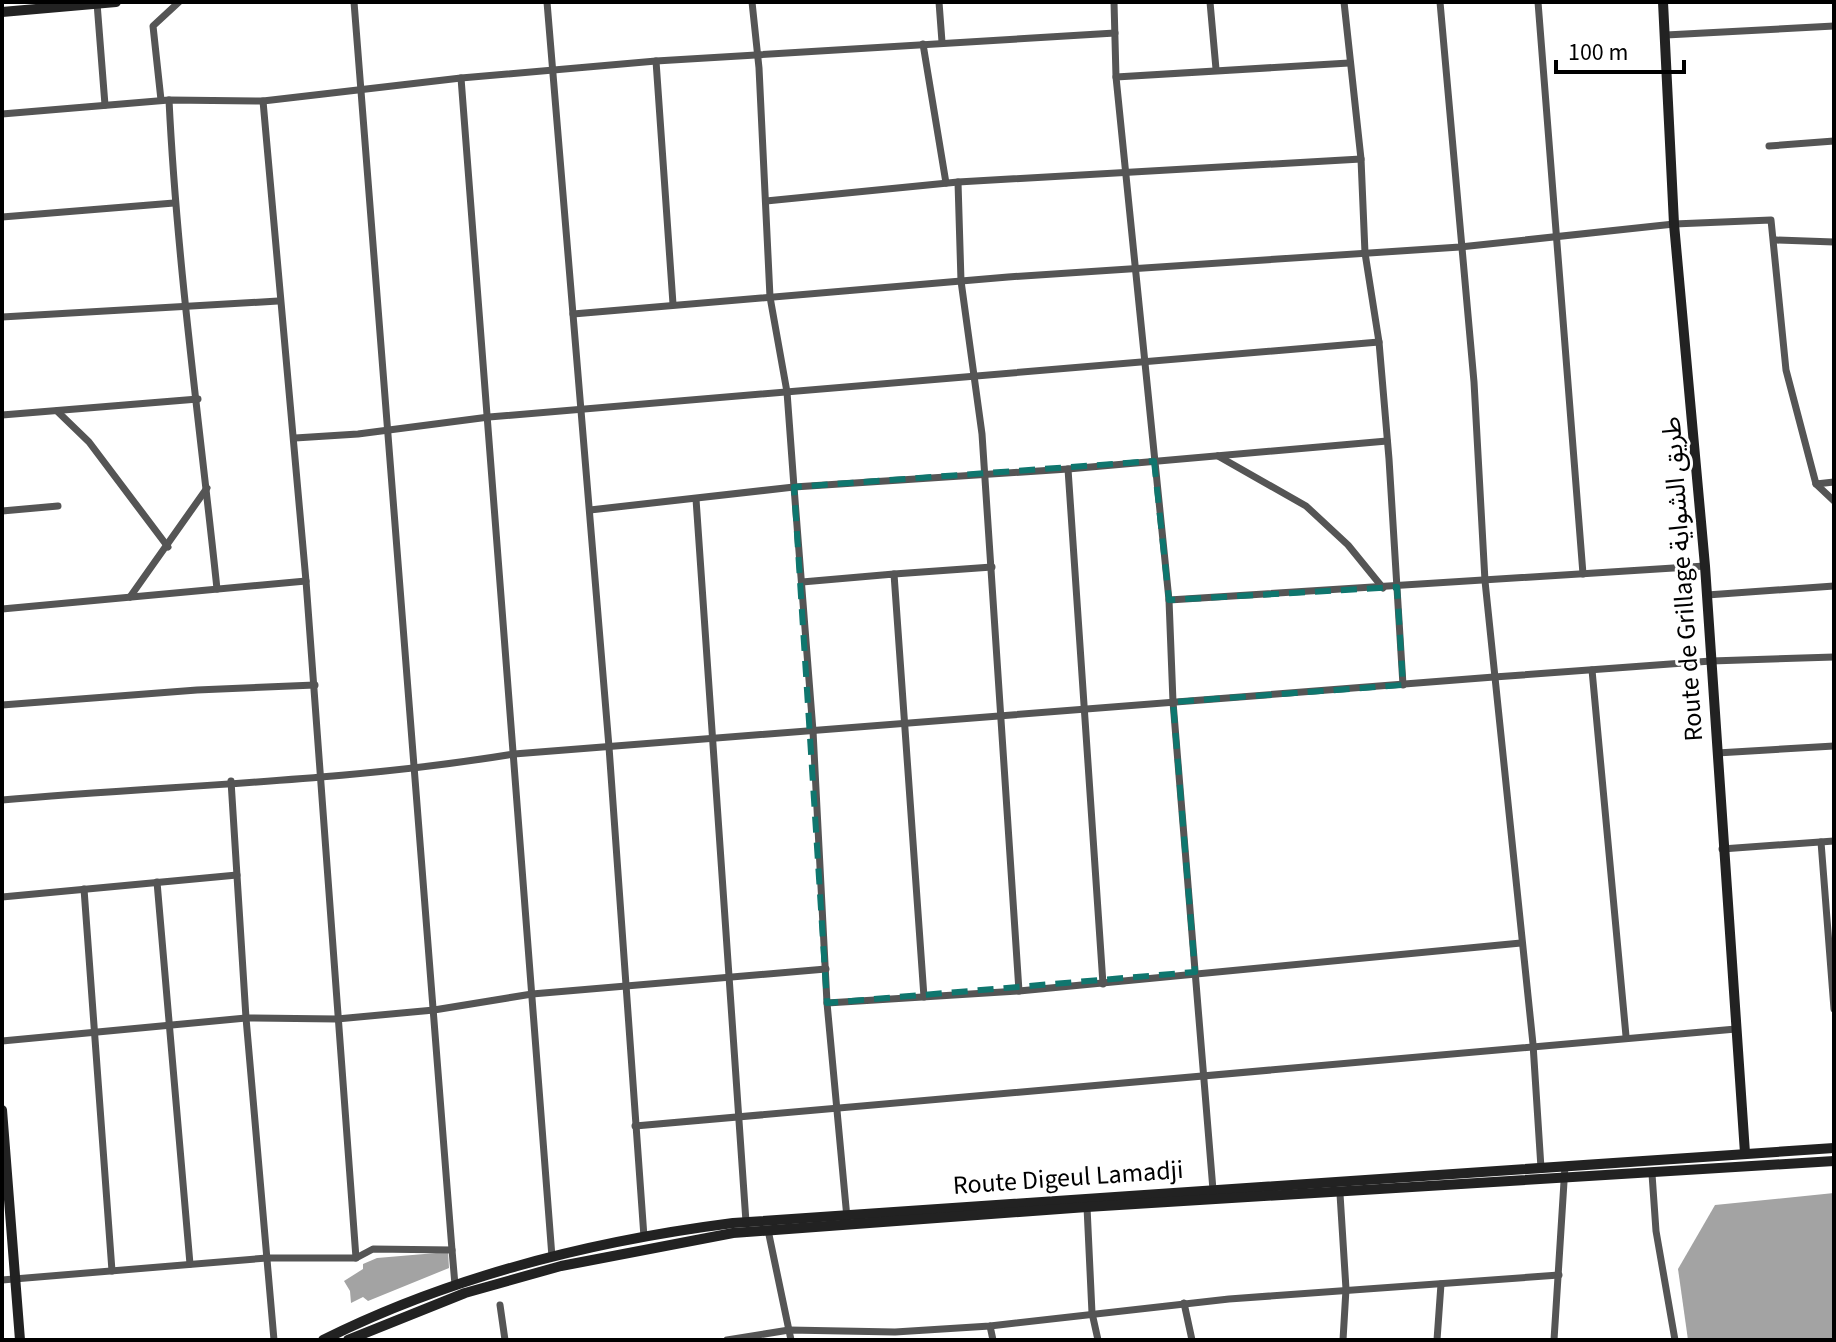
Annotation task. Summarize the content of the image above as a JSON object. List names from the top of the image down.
{
  "streets": {
    "main road": ["Route de Grillage طريق الشواية", "Route Digeul Lamadji"]
  },
  "crossings": [
    ["Route de Grillage طريق الشواية", "Route Digeul Lamadji"]
  ],
  "scale_bar": "100 m"
}
